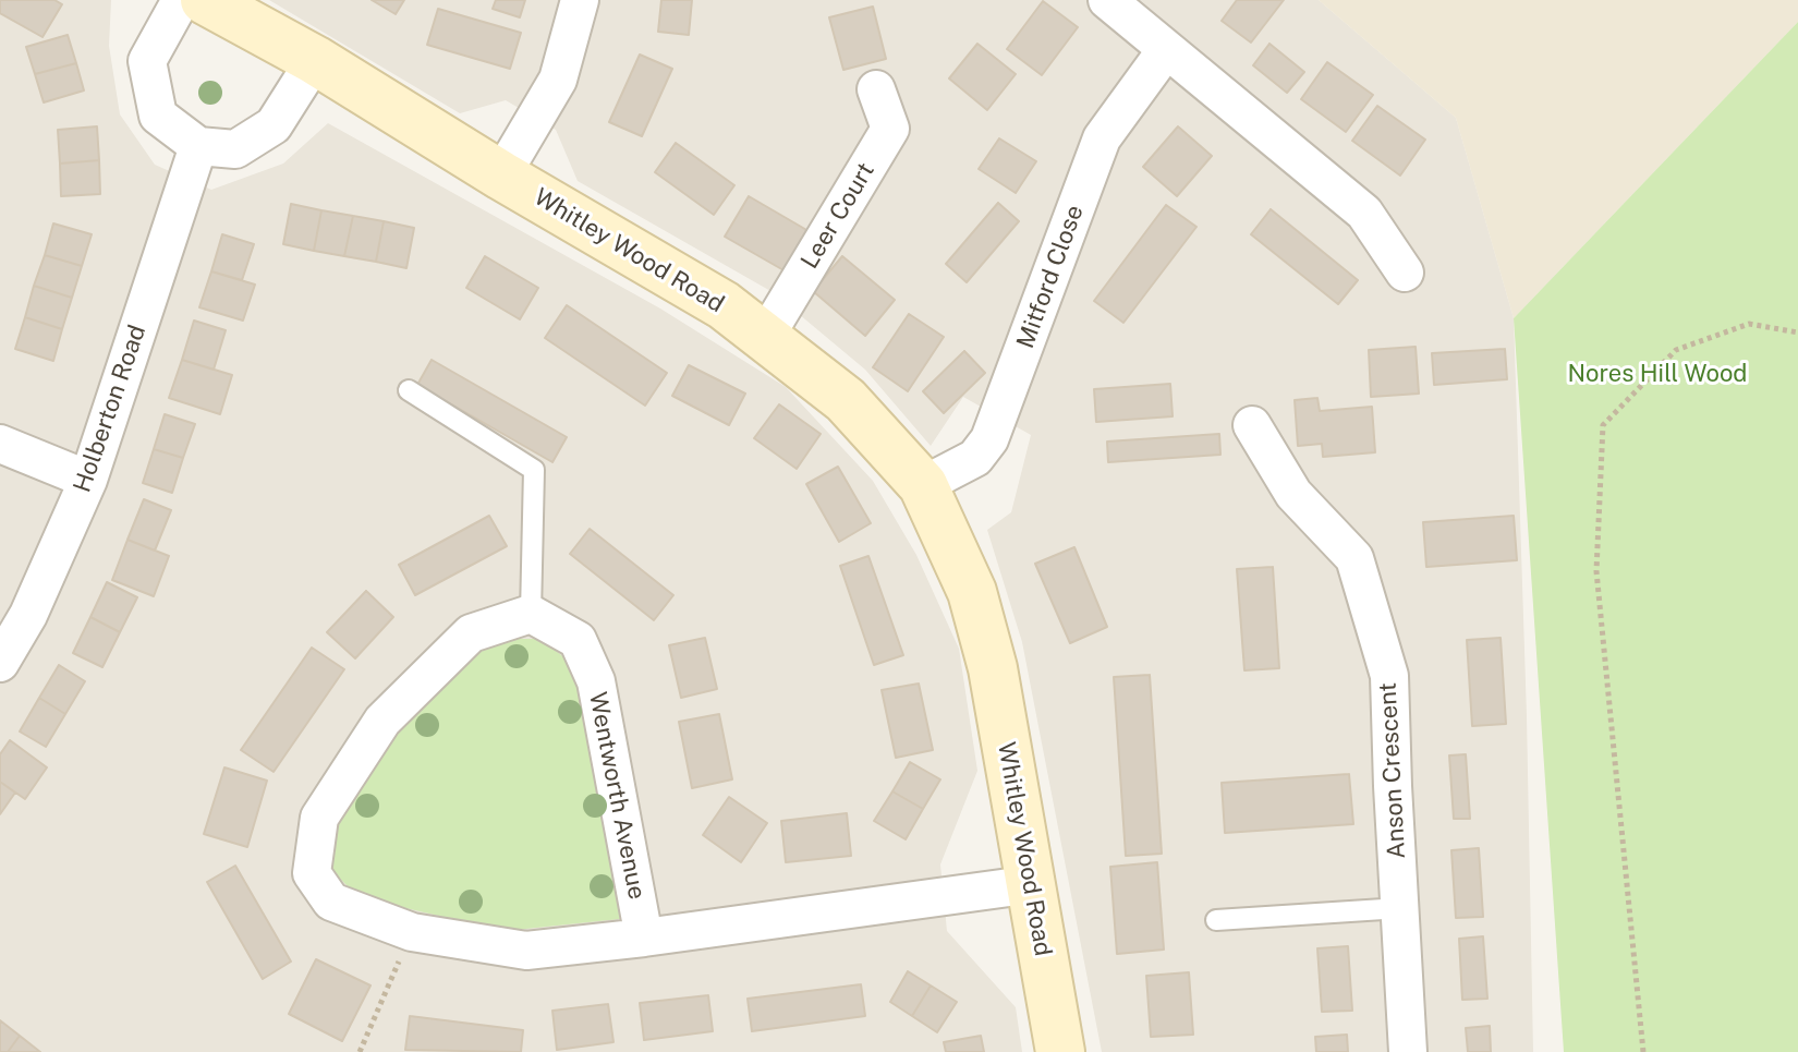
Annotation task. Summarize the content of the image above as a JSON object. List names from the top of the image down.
{
  "streets": {
    "street": [
      "Leer Court",
      "Whitley Wood Road",
      "Mitford Close",
      "Holberton Road",
      "Anson Crescent",
      "Wentworth Avenue"
    ]
  },
  "crossings": [
    ["Leer Court", "Whitley Wood Road"],
    ["Whitley Wood Road", "Mitford Close"]
  ],
  "parks": ["Nores Hill Wood"]
}
